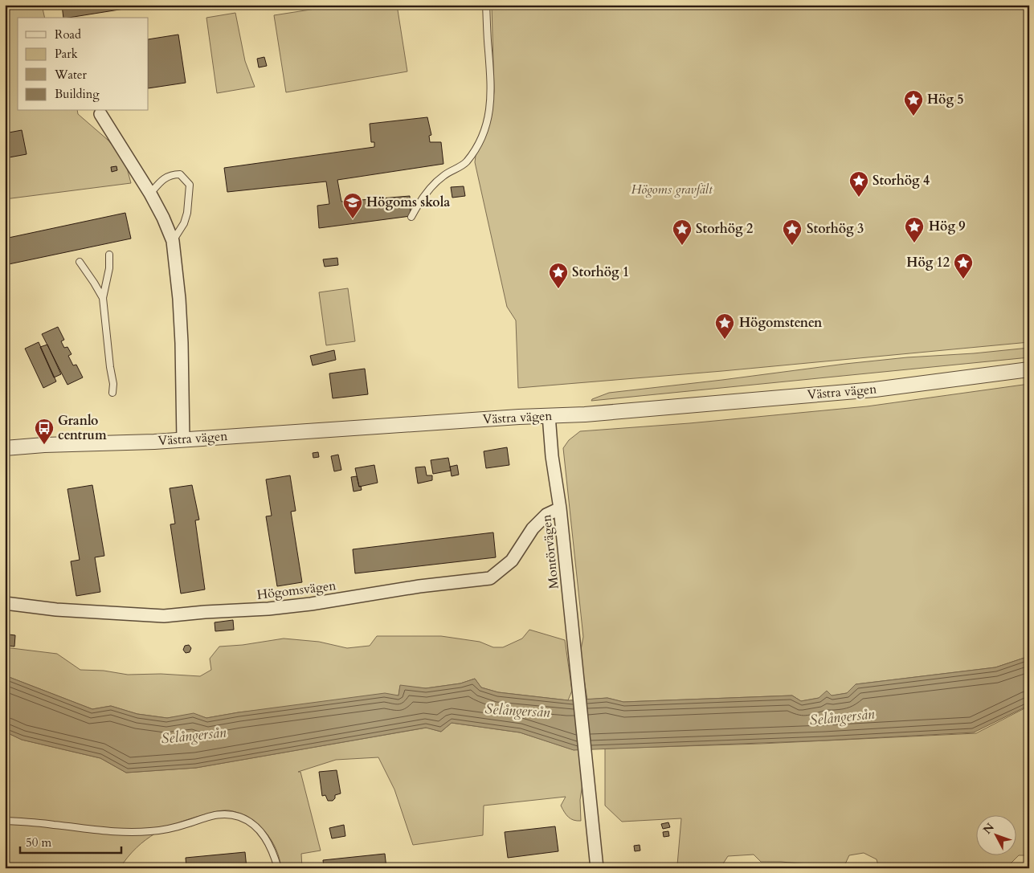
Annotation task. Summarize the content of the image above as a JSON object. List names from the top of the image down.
{
  "streets": {
    "street": ["Västra vägen", "Montörvägen", "Högomsvägen"]
  },
  "crossings": [
    ["Västra vägen", "Montörvägen"],
    ["Montörvägen", "Högomsvägen"]
  ],
  "water": ["Selångersån"],
  "parks": ["Högoms gravfält"],
  "places": {
    "place": [
      "Hög 5",
      "Storhög 4",
      "Hög 9",
      "Storhög 2",
      "Storhög 3",
      "Hög 12",
      "Storhög 1",
      "Högomstenen"
    ],
    "school or university": ["Högoms skola"],
    "bus stop": ["Granlo centrum"]
  },
  "legend": [
    "Road",
    "Park",
    "Water",
    "Building"
  ],
  "scale_bar": "50 m",
  "north": "top left"
}
